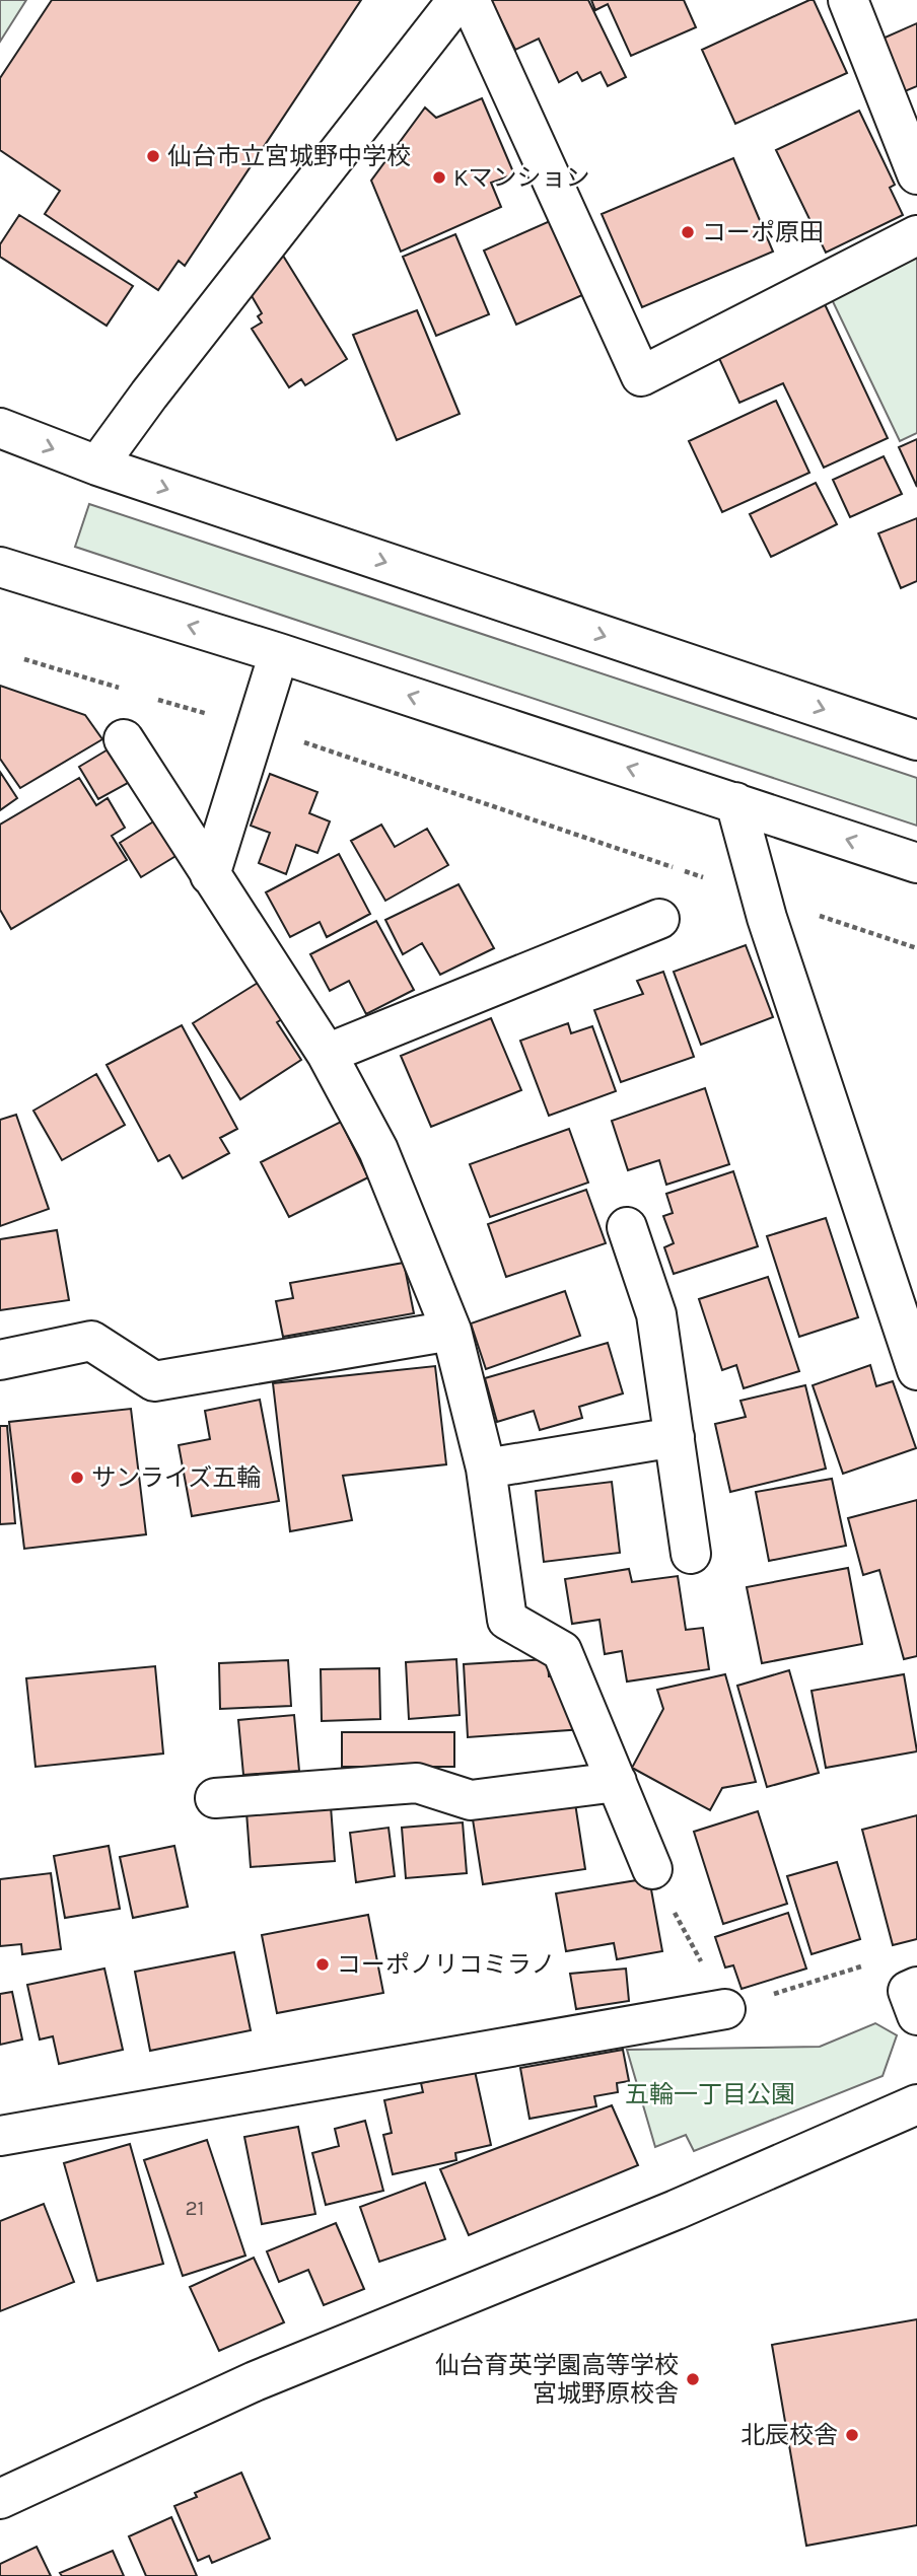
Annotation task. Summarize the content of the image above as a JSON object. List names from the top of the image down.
{
  "parks": ["五輪一丁目公園"],
  "places": [
    "仙台市立宮城野中学校",
    "Kマンション",
    "コーポ原田",
    "サンライズ五輪",
    "コーポノリコミラノ",
    "仙台育英学園高等学校 宮城野原校舎",
    "北辰校舎"
  ],
  "house_numbers": ["21"]
}
